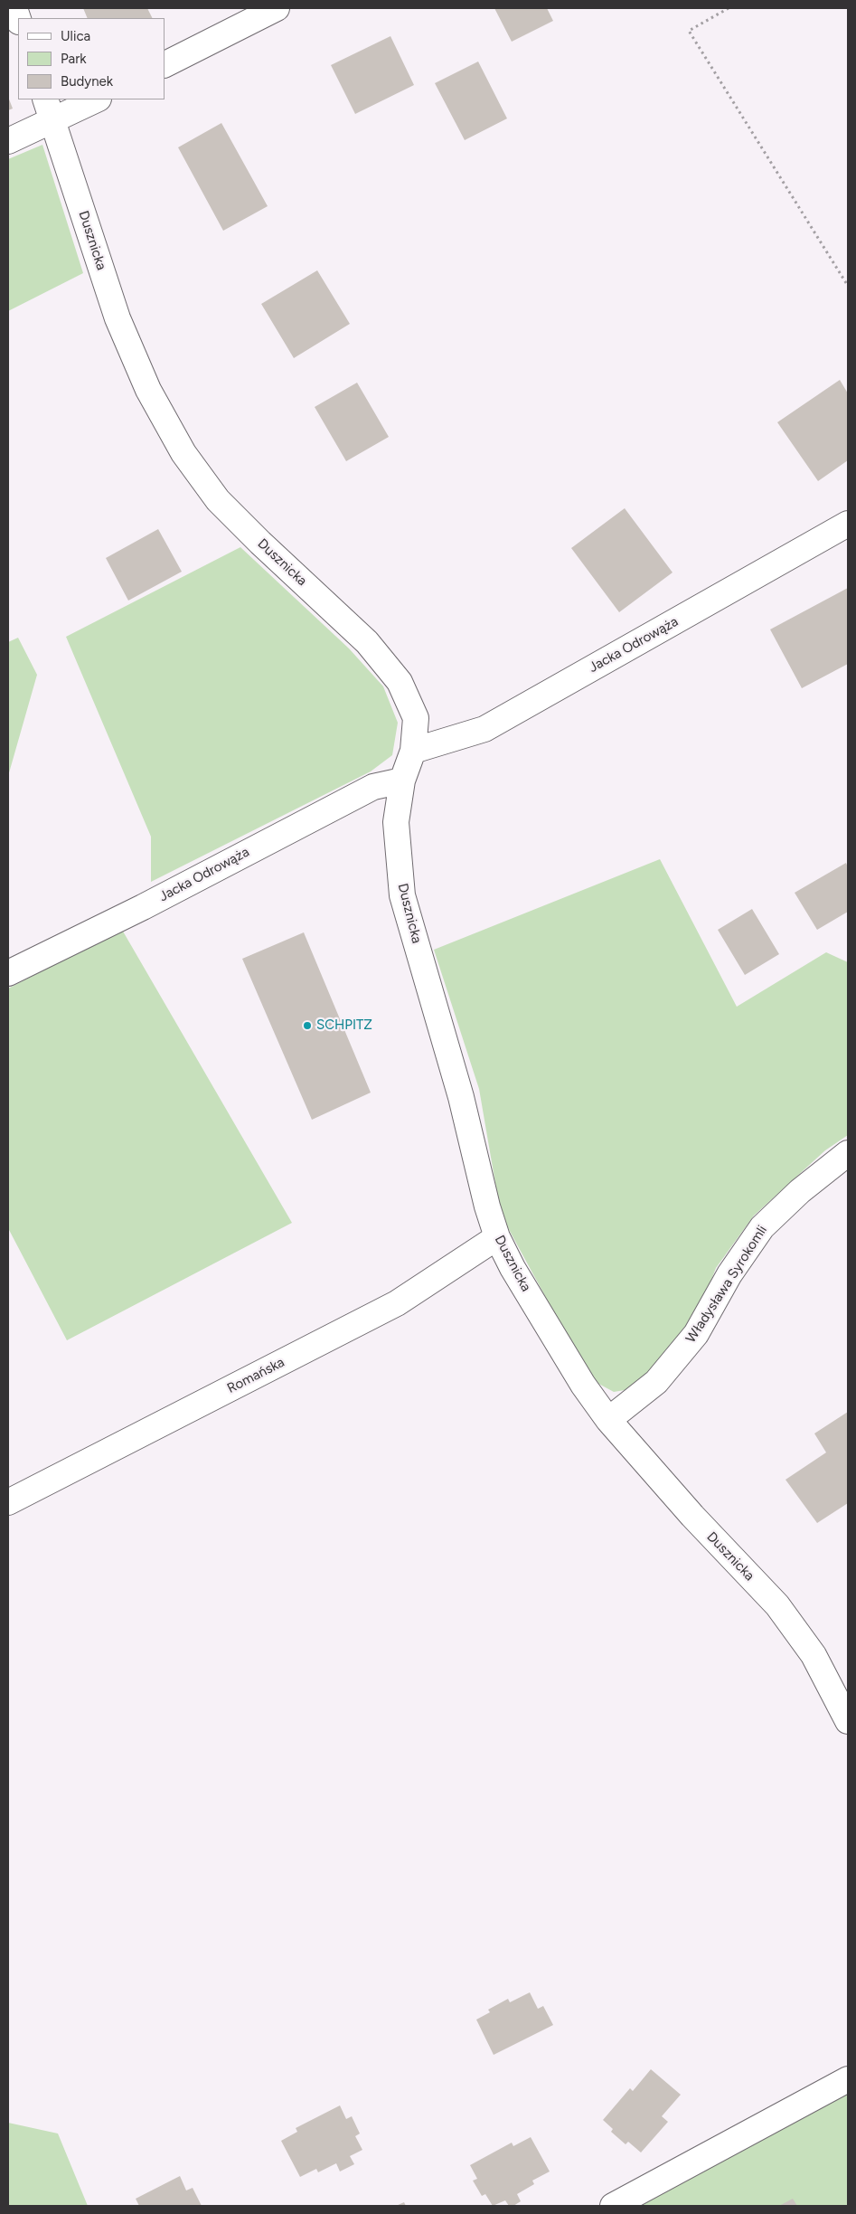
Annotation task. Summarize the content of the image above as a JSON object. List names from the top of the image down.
{
  "streets": {
    "street": [
      "Dusznicka",
      "Jacka Odrowąża",
      "Władysława Syrokomli",
      "Romańska"
    ]
  },
  "crossings": [
    ["Dusznicka", "Jacka Odrowąża"],
    ["Dusznicka", "Władysława Syrokomli"],
    ["Dusznicka", "Romańska"]
  ],
  "places": ["SCHPITZ"],
  "legend": ["Ulica", "Park", "Budynek"]
}
